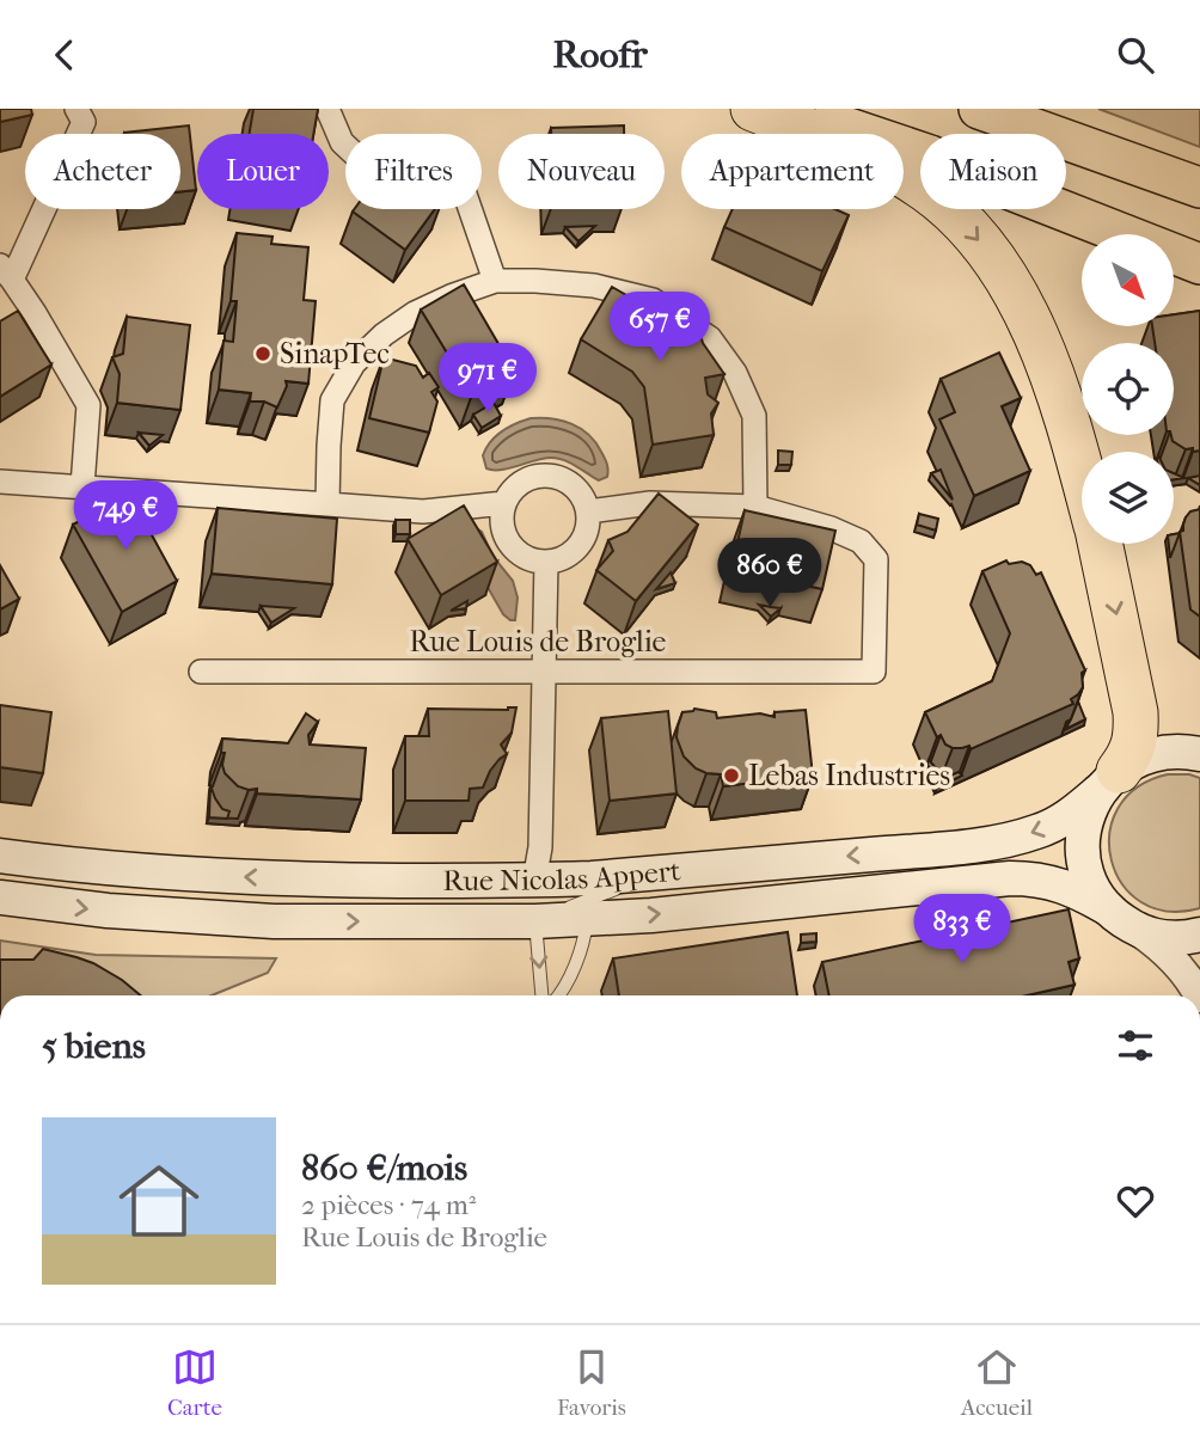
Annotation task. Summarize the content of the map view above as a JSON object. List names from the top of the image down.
{
  "streets": {
    "main road": ["Rue Nicolas Appert"],
    "street": ["Rue Louis de Broglie"]
  },
  "places": ["SinapTec", "Lebas Industries"],
  "north": "bottom right",
  "page": {
    "header": "Roofr",
    "chip": [
      "Acheter",
      "Louer",
      "Filtres",
      "Nouveau",
      "Appartement",
      "Maison"
    ],
    "price": [
      "657 €",
      "971 €",
      "749 €",
      "860 €",
      "833 €"
    ],
    "heading": "5 biens",
    "list": [
      {
        "name": "860 €/mois",
        "note": "2 pièces · 74 m² · Rue Louis de Broglie"
      }
    ],
    "tabs": ["Carte", "Favoris", "Accueil"]
  }
}
